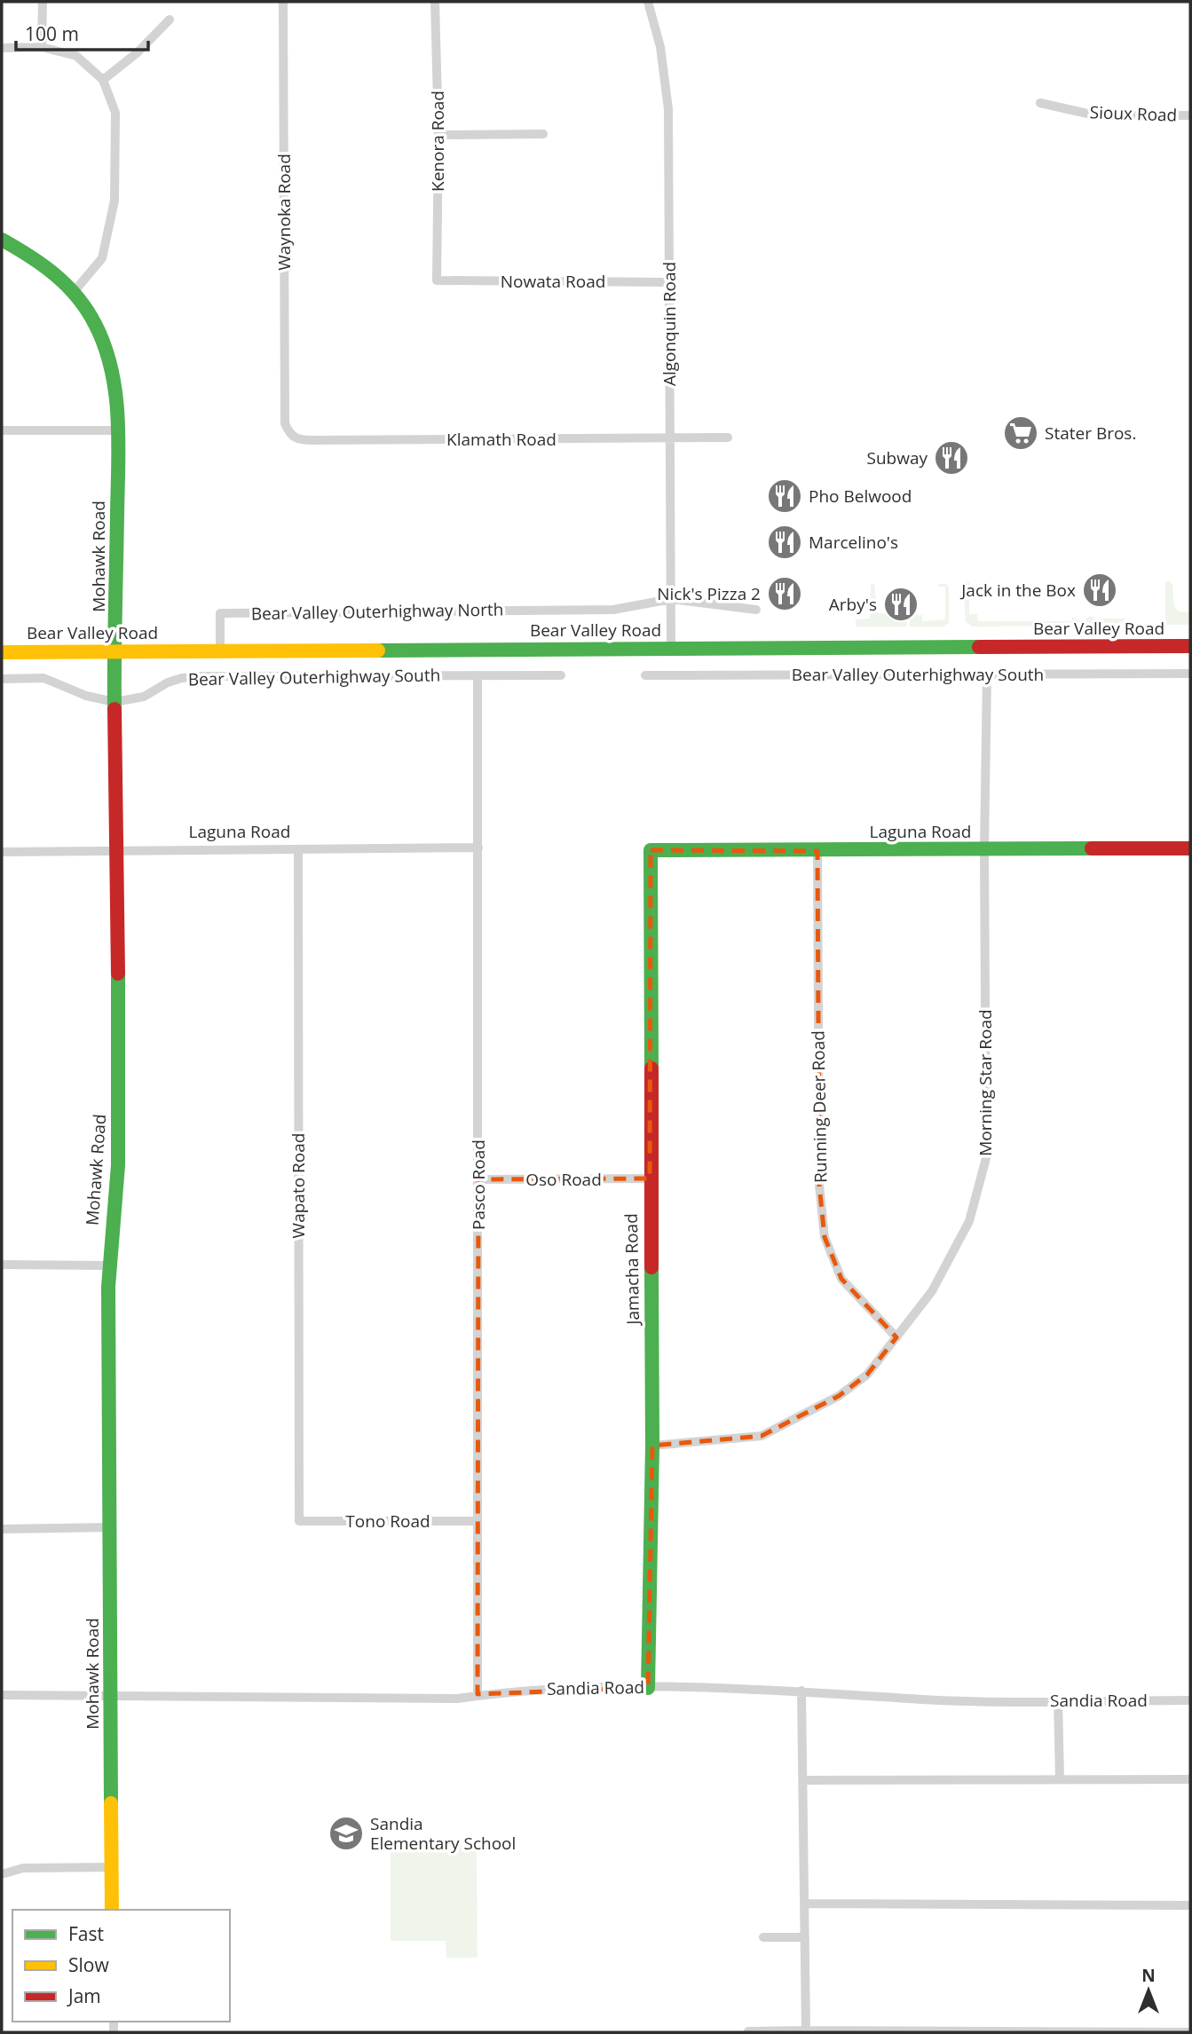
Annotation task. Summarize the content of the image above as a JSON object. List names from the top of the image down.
{
  "streets": {
    "street": [
      "Sioux Road",
      "Kenora Road",
      "Waynoka Road",
      "Nowata Road",
      "Algonquin Road",
      "Klamath Road",
      "Mohawk Road",
      "Bear Valley Outerhighway North",
      "Bear Valley Road",
      "Bear Valley Outerhighway South",
      "Laguna Road",
      "Morning Star Road",
      "Running Deer Road",
      "Oso Road",
      "Pasco Road",
      "Wapato Road",
      "Jamacha Road",
      "Tono Road",
      "Sandia Road"
    ]
  },
  "crossings": [
    ["Kenora Road", "Nowata Road"],
    ["Waynoka Road", "Klamath Road"],
    ["Nowata Road", "Algonquin Road"],
    ["Algonquin Road", "Klamath Road"],
    ["Algonquin Road", "Bear Valley Outerhighway North"],
    ["Algonquin Road", "Bear Valley Road"],
    ["Mohawk Road", "Bear Valley Road"],
    ["Mohawk Road", "Bear Valley Outerhighway South"],
    ["Mohawk Road", "Laguna Road"],
    ["Mohawk Road", "Sandia Road"],
    ["Bear Valley Outerhighway North", "Bear Valley Road"],
    ["Bear Valley Outerhighway South", "Morning Star Road"],
    ["Bear Valley Outerhighway South", "Pasco Road"],
    ["Laguna Road", "Morning Star Road"],
    ["Laguna Road", "Running Deer Road"],
    ["Laguna Road", "Pasco Road"],
    ["Laguna Road", "Wapato Road"],
    ["Laguna Road", "Jamacha Road"],
    ["Morning Star Road", "Running Deer Road"],
    ["Morning Star Road", "Jamacha Road"],
    ["Oso Road", "Pasco Road"],
    ["Oso Road", "Jamacha Road"],
    ["Pasco Road", "Tono Road"],
    ["Pasco Road", "Sandia Road"],
    ["Wapato Road", "Tono Road"],
    ["Jamacha Road", "Sandia Road"]
  ],
  "places": {
    "supermarket": ["Stater Bros."],
    "restaurant": [
      "Subway",
      "Pho Belwood",
      "Marcelino's",
      "Jack in the Box",
      "Nick's Pizza 2",
      "Arby's"
    ],
    "school or university": ["Sandia Elementary School"]
  },
  "legend": ["Fast", "Slow", "Jam"],
  "scale_bar": "100 m",
  "north": "top"
}
